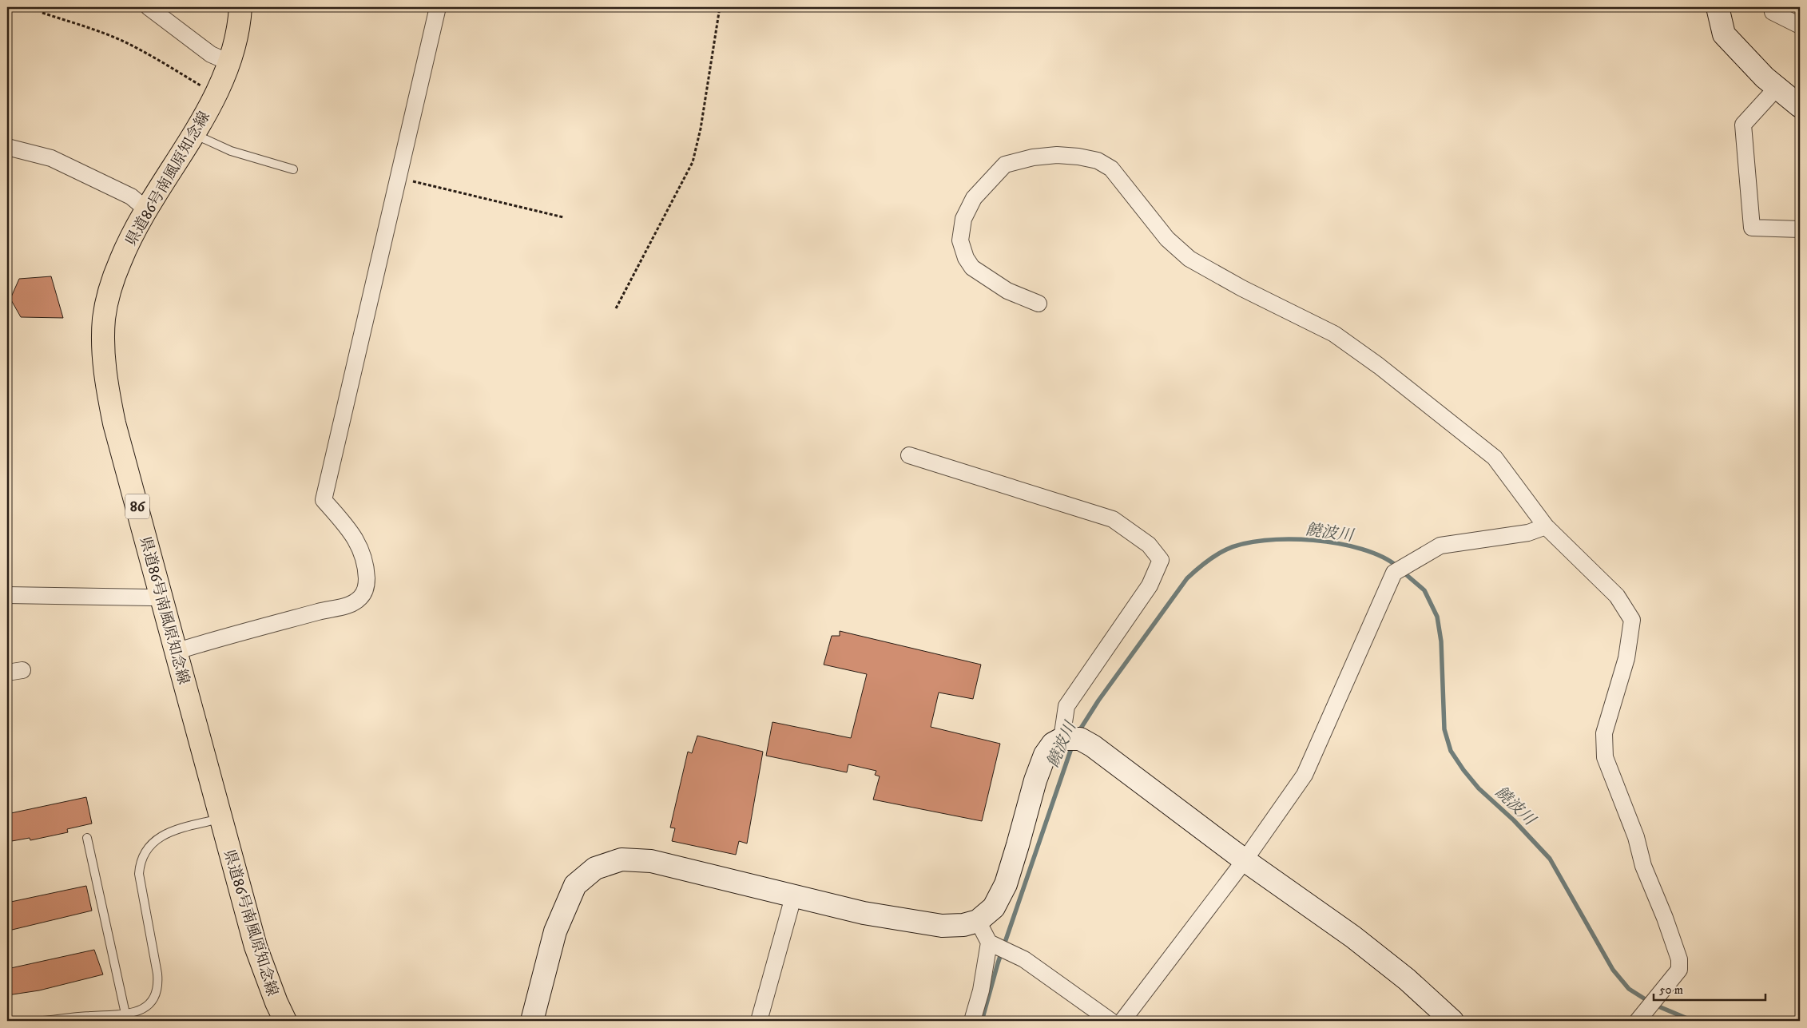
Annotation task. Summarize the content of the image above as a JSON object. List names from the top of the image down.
{
  "streets": {
    "main road": ["県道86号南風原知念線", "86"]
  },
  "water": ["饒波川"],
  "scale_bar": "50 m"
}
